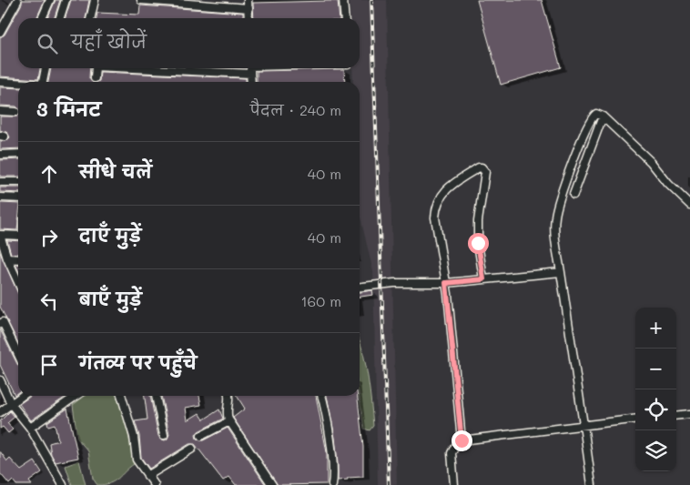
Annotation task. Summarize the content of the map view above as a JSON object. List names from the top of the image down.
{
  "page": {
    "search": "यहाँ खोजें",
    "heading": ["3 मिनट", "पैदल · 240 m"],
    "list": [
      ["सीधे चलें", "40 m"],
      ["दाएँ मुड़ें", "40 m"],
      ["बाएँ मुड़ें", "160 m"],
      "गंतव्य पर पहुँचे"
    ],
    "map_buttons": ["+", "−"]
  }
}
